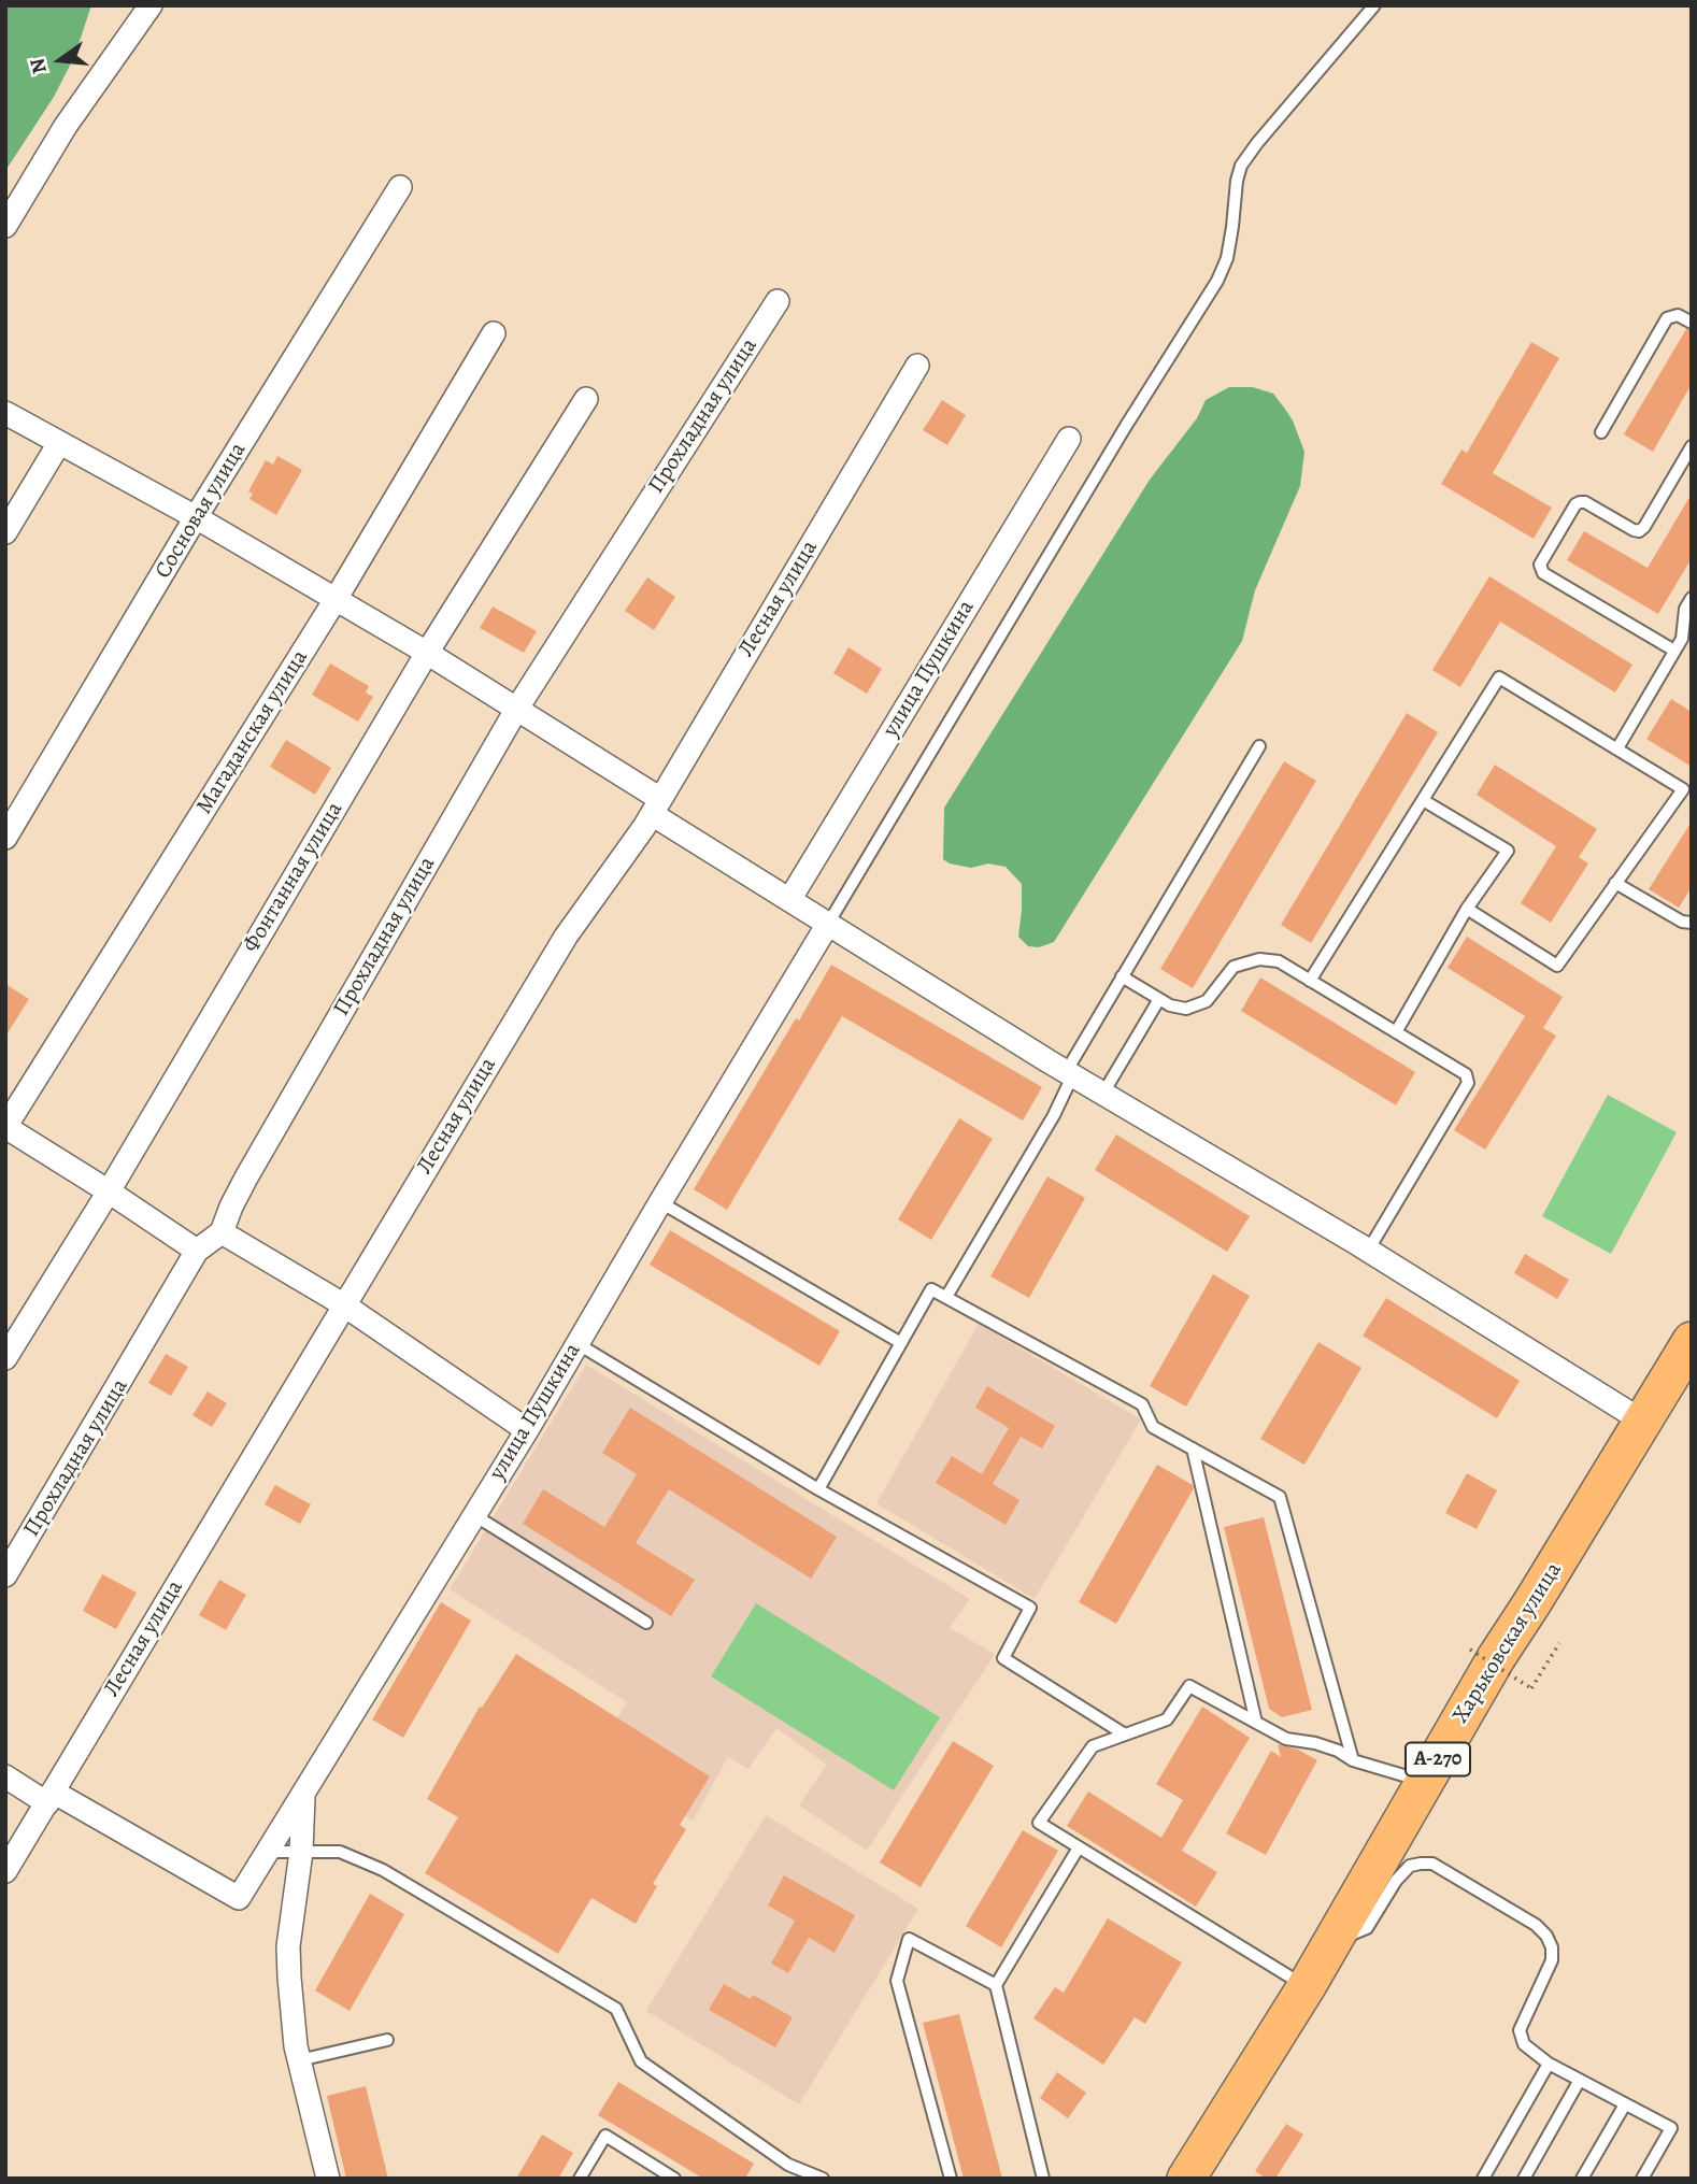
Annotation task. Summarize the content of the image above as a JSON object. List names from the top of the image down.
{
  "streets": {
    "highway": ["Харьковская улица", "А-270"],
    "street": [
      "Прохладная улица",
      "Сосновая улица",
      "Лесная улица",
      "улица Пушкина",
      "Магаданская улица",
      "Фонтанная улица"
    ]
  },
  "crossings": [
    ["Лесная улица", "улица Пушкина"]
  ],
  "north": "left"
}
